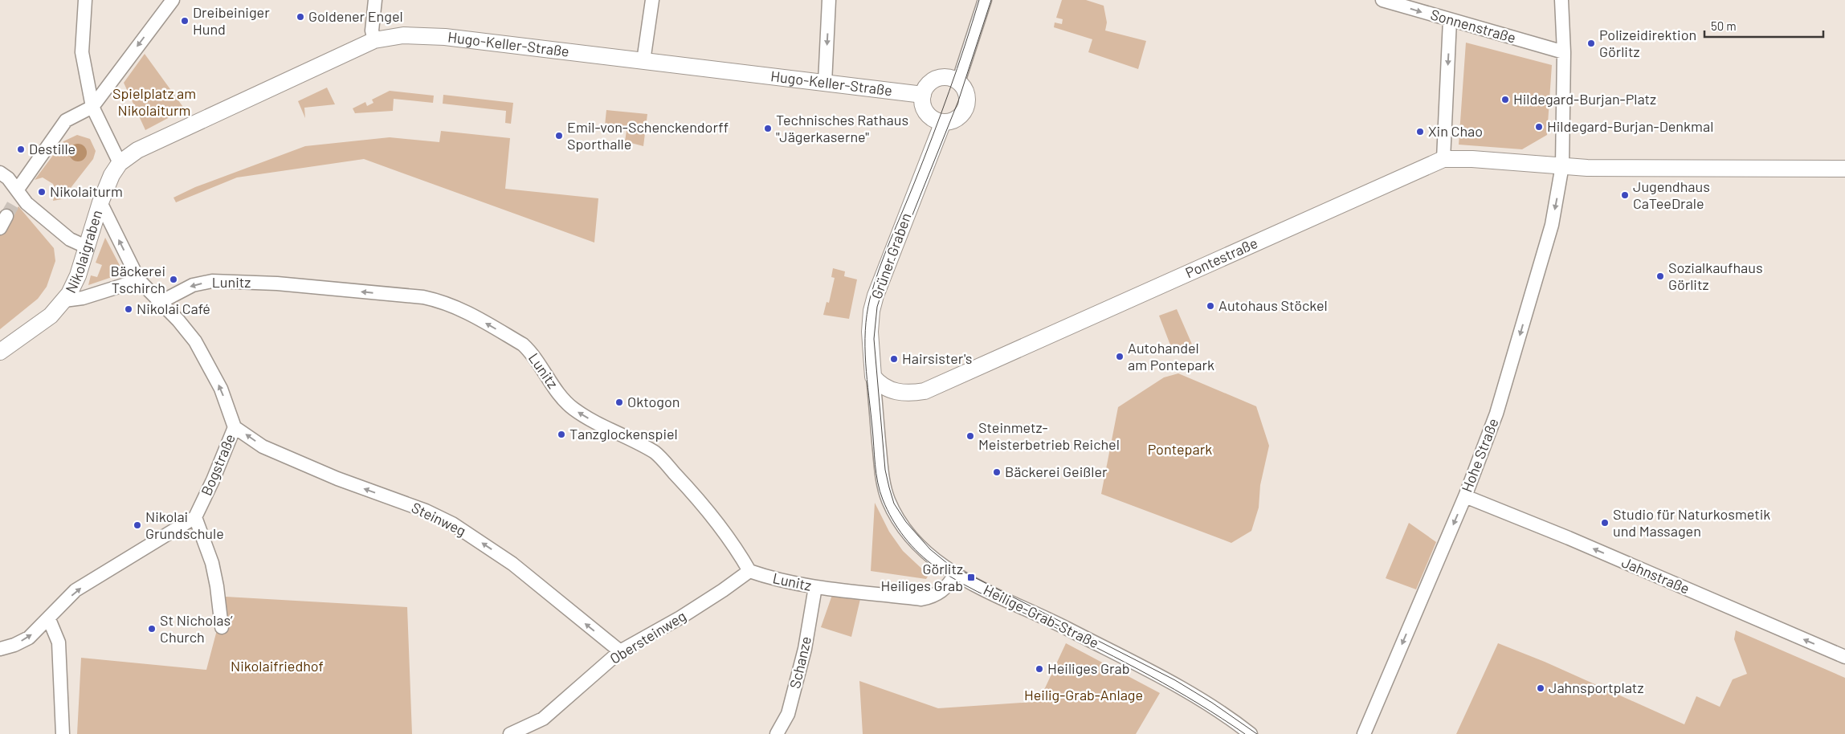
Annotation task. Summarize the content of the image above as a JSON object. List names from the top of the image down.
{
  "streets": {
    "street": [
      "Sonnenstraße",
      "Hugo-Keller-Straße",
      "Nikolaigraben",
      "Grüner Graben",
      "Pontestraße",
      "Lunitz",
      "Hohe Straße",
      "Bogstraße",
      "Steinweg",
      "Jahnstraße",
      "Heilige-Grab-Straße",
      "Obersteinweg",
      "Schanze"
    ]
  },
  "crossings": [
    ["Sonnenstraße", "Hohe Straße"],
    ["Hugo-Keller-Straße", "Nikolaigraben"],
    ["Hugo-Keller-Straße", "Grüner Graben"],
    ["Nikolaigraben", "Bogstraße"],
    ["Grüner Graben", "Pontestraße"],
    ["Grüner Graben", "Heilige-Grab-Straße"],
    ["Pontestraße", "Hohe Straße"],
    ["Pontestraße", "Heilige-Grab-Straße"],
    ["Lunitz", "Bogstraße"],
    ["Lunitz", "Heilige-Grab-Straße"],
    ["Lunitz", "Obersteinweg"],
    ["Lunitz", "Schanze"],
    ["Hohe Straße", "Jahnstraße"],
    ["Bogstraße", "Steinweg"],
    ["Steinweg", "Obersteinweg"]
  ],
  "one_way": [
    "Sonnenstraße",
    "Lunitz",
    "Hohe Straße",
    "Bogstraße",
    "Steinweg",
    "Jahnstraße"
  ],
  "parks": [
    "Spielplatz am Nikolaiturm",
    "Pontepark",
    "Nikolaifriedhof",
    "Heilig-Grab-Anlage"
  ],
  "places": {
    "other": [
      "Goldener Engel",
      "Dreibeiniger Hund",
      "Polizeidirektion Görlitz",
      "Hildegard-Burjan-Platz",
      "Hildegard-Burjan-Denkmal",
      "Technisches Rathaus \"Jägerkaserne\"",
      "Xin Chao",
      "Emil-von-Schenckendorff Sporthalle",
      "Destille",
      "Nikolaiturm",
      "Jugendhaus CaTeeDrale",
      "Sozialkaufhaus Görlitz",
      "Bäckerei Tschirch",
      "Autohaus Stöckel",
      "Nikolai Café",
      "Autohandel am Pontepark",
      "Hairsister's",
      "Oktogon",
      "Tanzglockenspiel",
      "Steinmetz- Meisterbetrieb Reichel",
      "Bäckerei Geißler",
      "Studio für Naturkosmetik und Massagen",
      "Nikolai Grundschule",
      "St Nicholas’ Church",
      "Heiliges Grab",
      "Jahnsportplatz"
    ],
    "transit": ["Görlitz Heiliges Grab"]
  },
  "scale_bar": "50 m"
}
